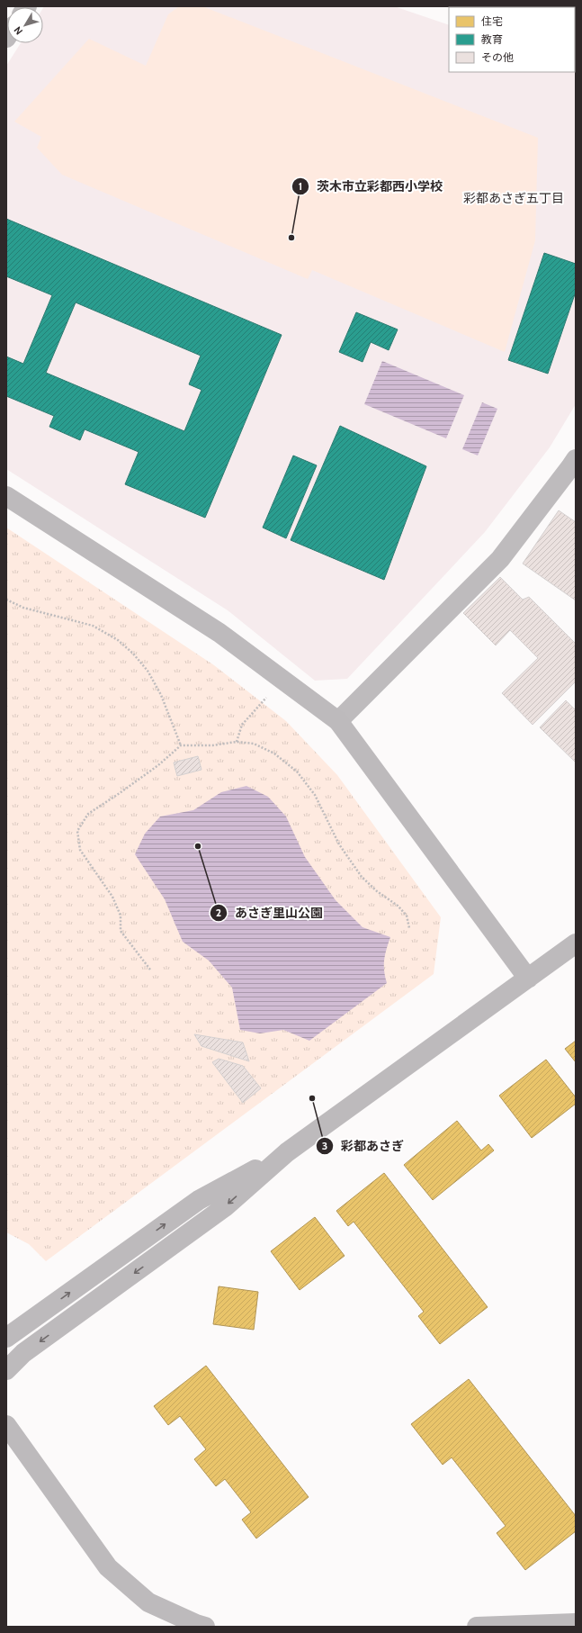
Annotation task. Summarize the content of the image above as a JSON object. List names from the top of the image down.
{
  "districts": ["彩都あさぎ五丁目"],
  "places": ["茨木市立彩都西小学校", "あさぎ里山公園", "彩都あさぎ"],
  "legend": ["住宅", "教育", "その他"],
  "north": "bottom left"
}
